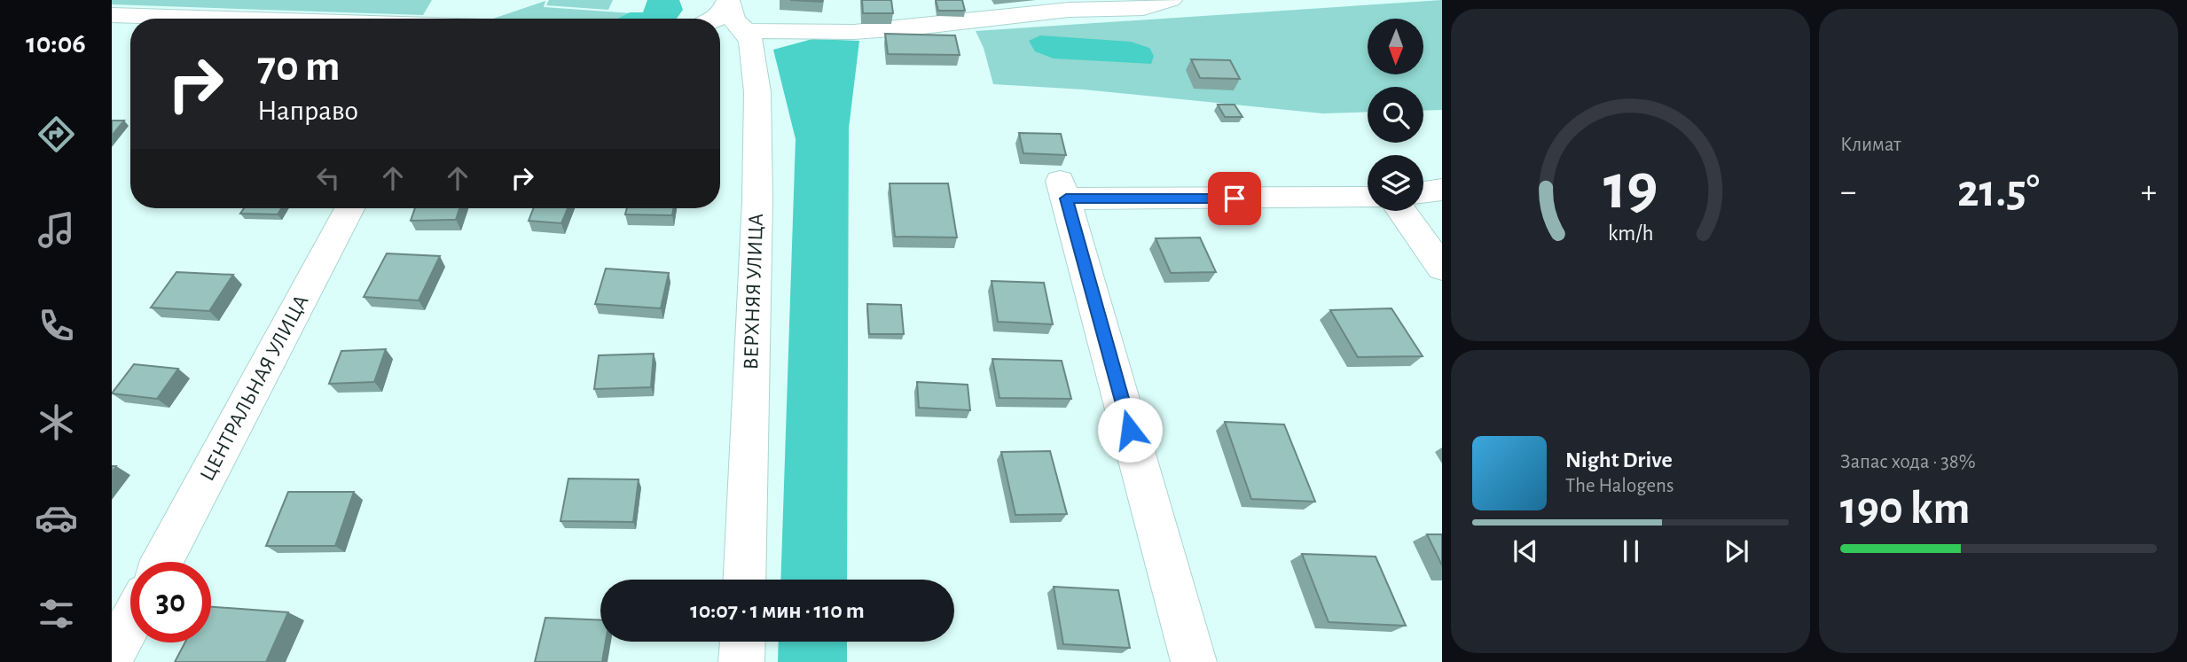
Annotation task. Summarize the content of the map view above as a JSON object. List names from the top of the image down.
{
  "streets": {
    "street": ["ВЕРХНЯЯ УЛИЦА", "ЦЕНТРАЛЬНАЯ УЛИЦА"]
  },
  "north": "bottom",
  "page": {
    "tabs": "10:06",
    "tile": [
      "Климат",
      ["Запас хода · 38%", "190 km"]
    ],
    "turn": ["70 m", "Направо"],
    "heat": ["−", "21.5°", "+"],
    "song": ["Night Drive", "The Halogens"],
    "limit": "30",
    "trip": "10:07 · 1 мин · 110 m",
    "gauge": ["19", "km/h"]
  }
}
